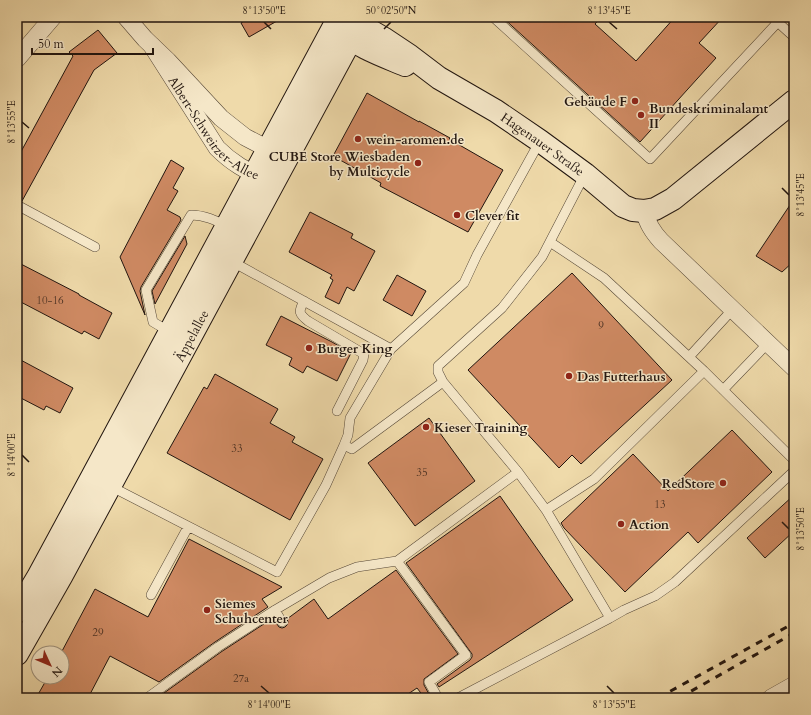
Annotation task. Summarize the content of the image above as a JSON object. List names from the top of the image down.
{
  "streets": {
    "main road": ["Hagenauer Straße", "Äppelallee"],
    "street": ["Albert-Schweitzer-Allee"]
  },
  "crossings": [
    ["Albert-Schweitzer-Allee", "Äppelallee"],
    ["Hagenauer Straße", "Äppelallee"]
  ],
  "places": [
    "Gebäude F",
    "Bundeskriminalamt II",
    "wein-aromen.de",
    "CUBE Store Wiesbaden by Multicycle",
    "Clever fit",
    "Burger King",
    "Das Futterhaus",
    "Kieser Training",
    "RedStore",
    "Action",
    "Siemes Schuhcenter"
  ],
  "house_numbers": [
    "10-16",
    "9",
    "33",
    "35",
    "13",
    "29",
    "27a"
  ],
  "scale_bar": "50 m",
  "north": "bottom right",
  "coordinates": [
    "8°13'50\"E",
    "50°02'50\"N",
    "8°13'45\"E",
    "8°13'55\"E",
    "8°14'00\"E"
  ]
}
